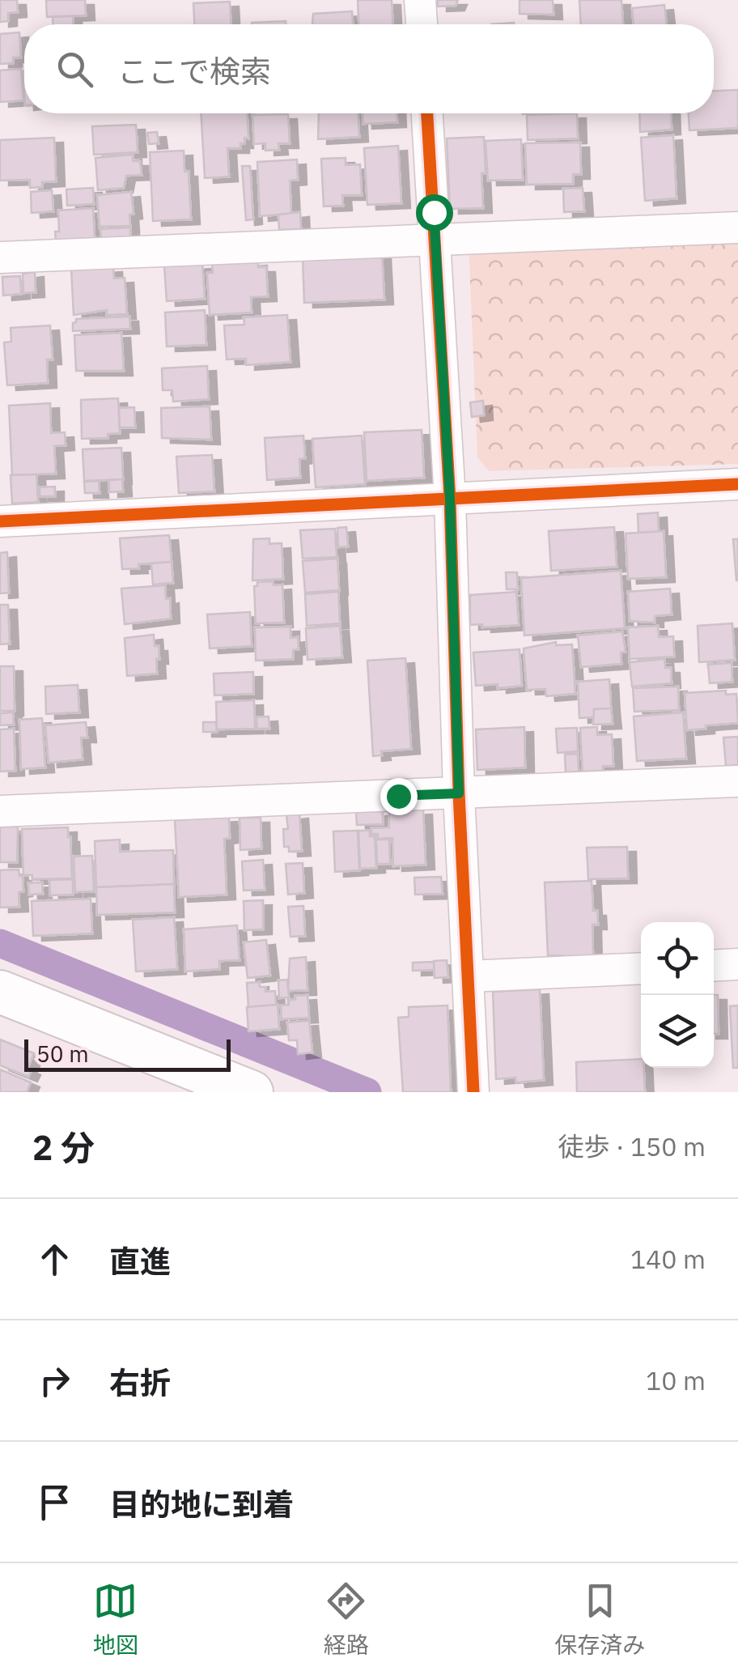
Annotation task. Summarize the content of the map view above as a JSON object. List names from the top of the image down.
{
  "scale_bar": "50 m",
  "page": {
    "search": "ここで検索",
    "scale": "50 m",
    "heading": ["2 分", "徒歩 · 150 m"],
    "list": [
      ["直進", "140 m"],
      ["右折", "10 m"],
      "目的地に到着"
    ],
    "nav": ["地図", "経路", "保存済み"]
  }
}
